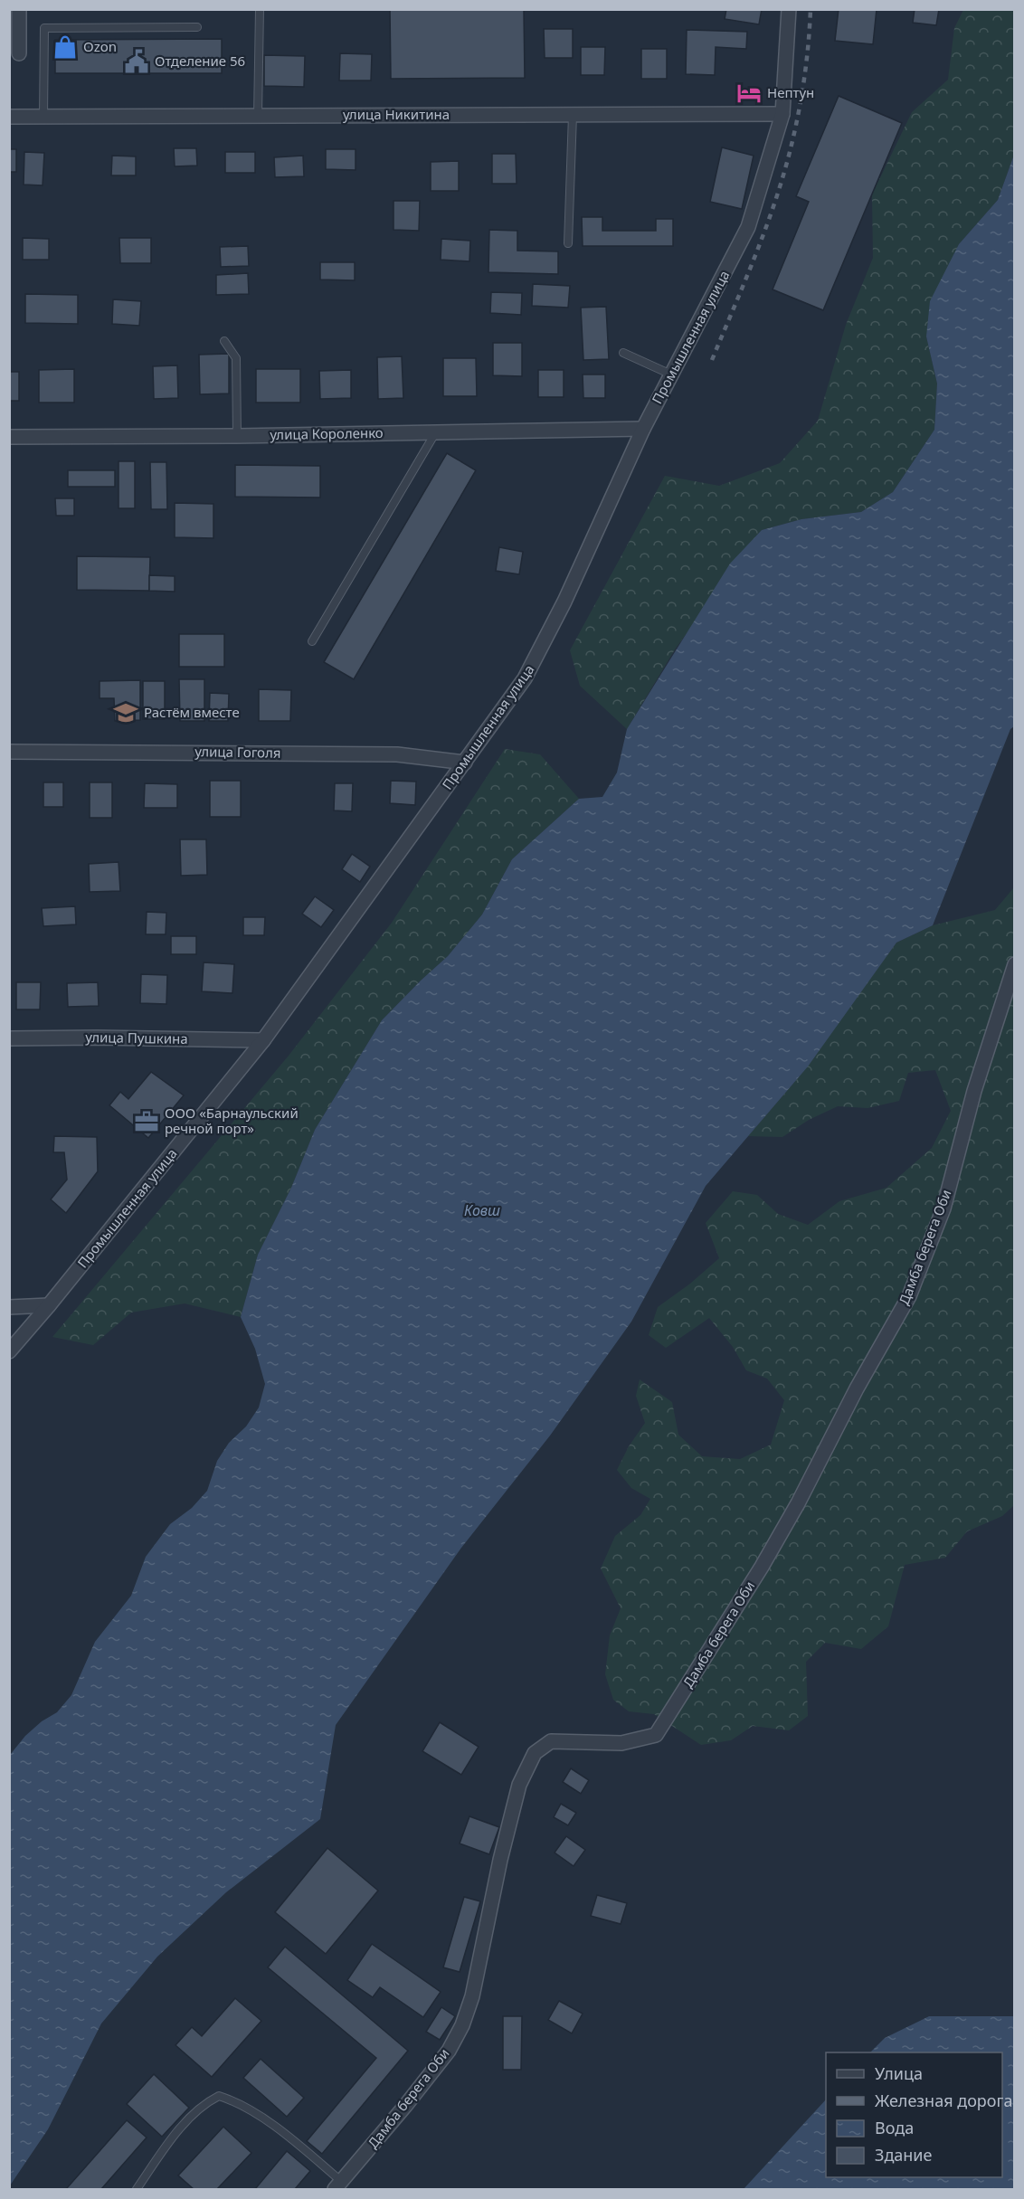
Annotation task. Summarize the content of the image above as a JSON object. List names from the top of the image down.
{
  "streets": {
    "street": [
      "улица Никитина",
      "Промышленная улица",
      "улица Короленко",
      "улица Гоголя",
      "улица Пушкина",
      "Дамба берега Оби"
    ]
  },
  "crossings": [
    ["улица Никитина", "Промышленная улица"],
    ["Промышленная улица", "улица Короленко"],
    ["Промышленная улица", "улица Гоголя"],
    ["Промышленная улица", "улица Пушкина"]
  ],
  "water": ["Ковш"],
  "places": {
    "shop": ["Ozon"],
    "public building": ["Отделение 56"],
    "hotel": ["Нептун"],
    "school or university": ["Растём вместе"],
    "office": ["ООО «Барнаульский речной порт»"]
  },
  "legend": [
    "Улица",
    "Железная дорога",
    "Вода",
    "Здание"
  ]
}
